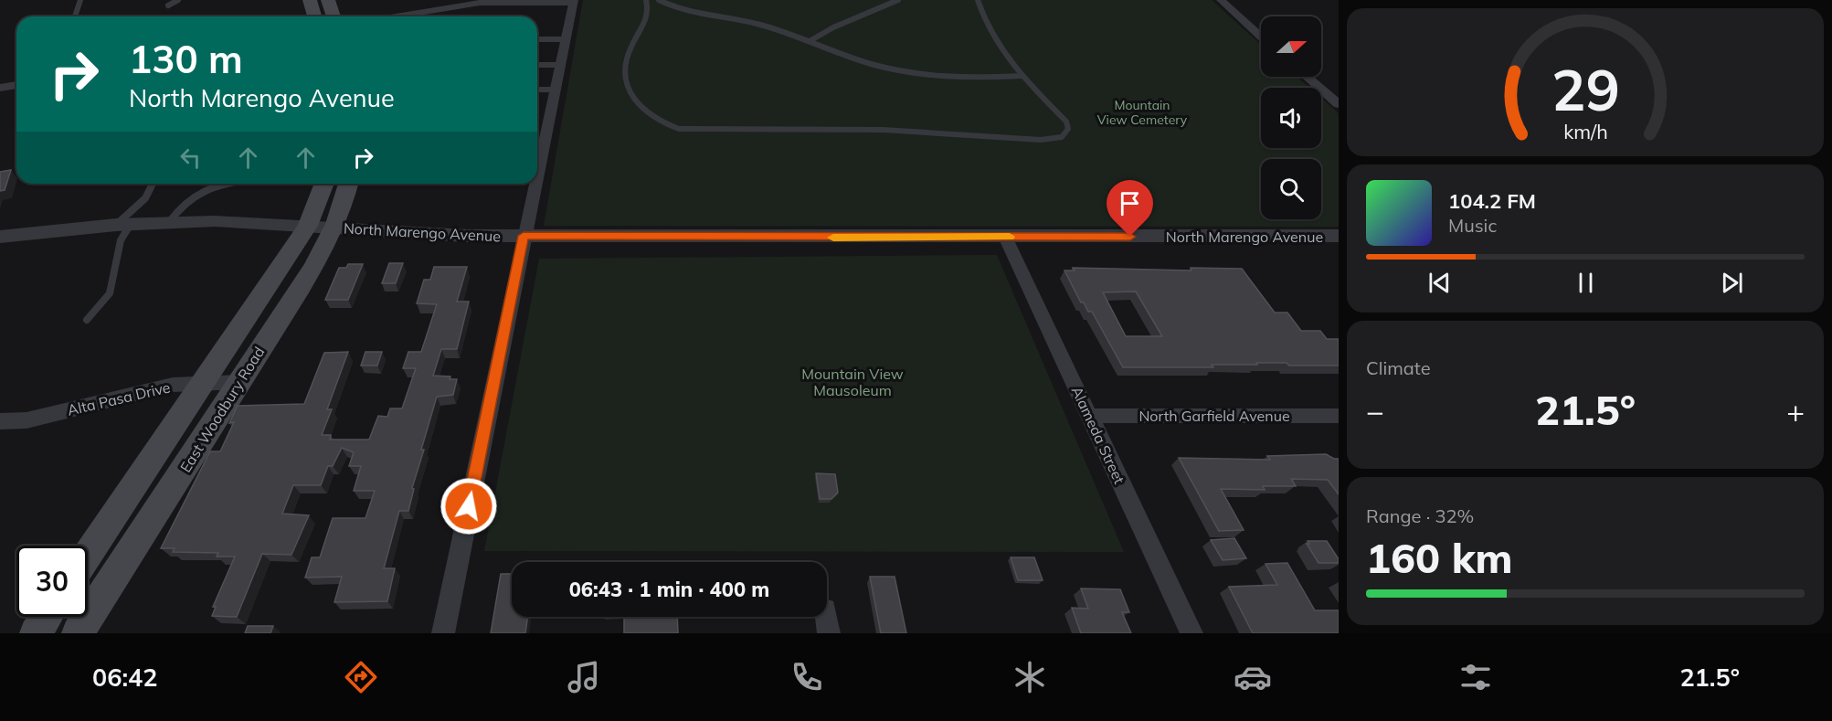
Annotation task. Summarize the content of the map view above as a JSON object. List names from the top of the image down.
{
  "streets": {
    "main road": ["East Woodbury Road"],
    "street": [
      "North Marengo Avenue",
      "Alta Pasa Drive",
      "North Garfield Avenue",
      "Alameda Street"
    ]
  },
  "crossings": [
    ["North Marengo Avenue", "East Woodbury Road"],
    ["North Marengo Avenue", "Alameda Street"],
    ["Alta Pasa Drive", "East Woodbury Road"],
    ["North Garfield Avenue", "Alameda Street"]
  ],
  "parks": ["Mountain View Cemetery", "Mountain View Mausoleum"],
  "north": "right",
  "page": {
    "turn": ["130 m", "North Marengo Avenue"],
    "song": ["104.2 FM", "Music"],
    "tile": [
      "Climate",
      ["Range · 32%", "160 km"]
    ],
    "heat": ["−", "21.5°", "+"],
    "limit": "30",
    "trip": "06:43 · 1 min · 400 m",
    "tabs": ["06:42", "21.5°"],
    "gauge": ["29", "km/h"]
  }
}
